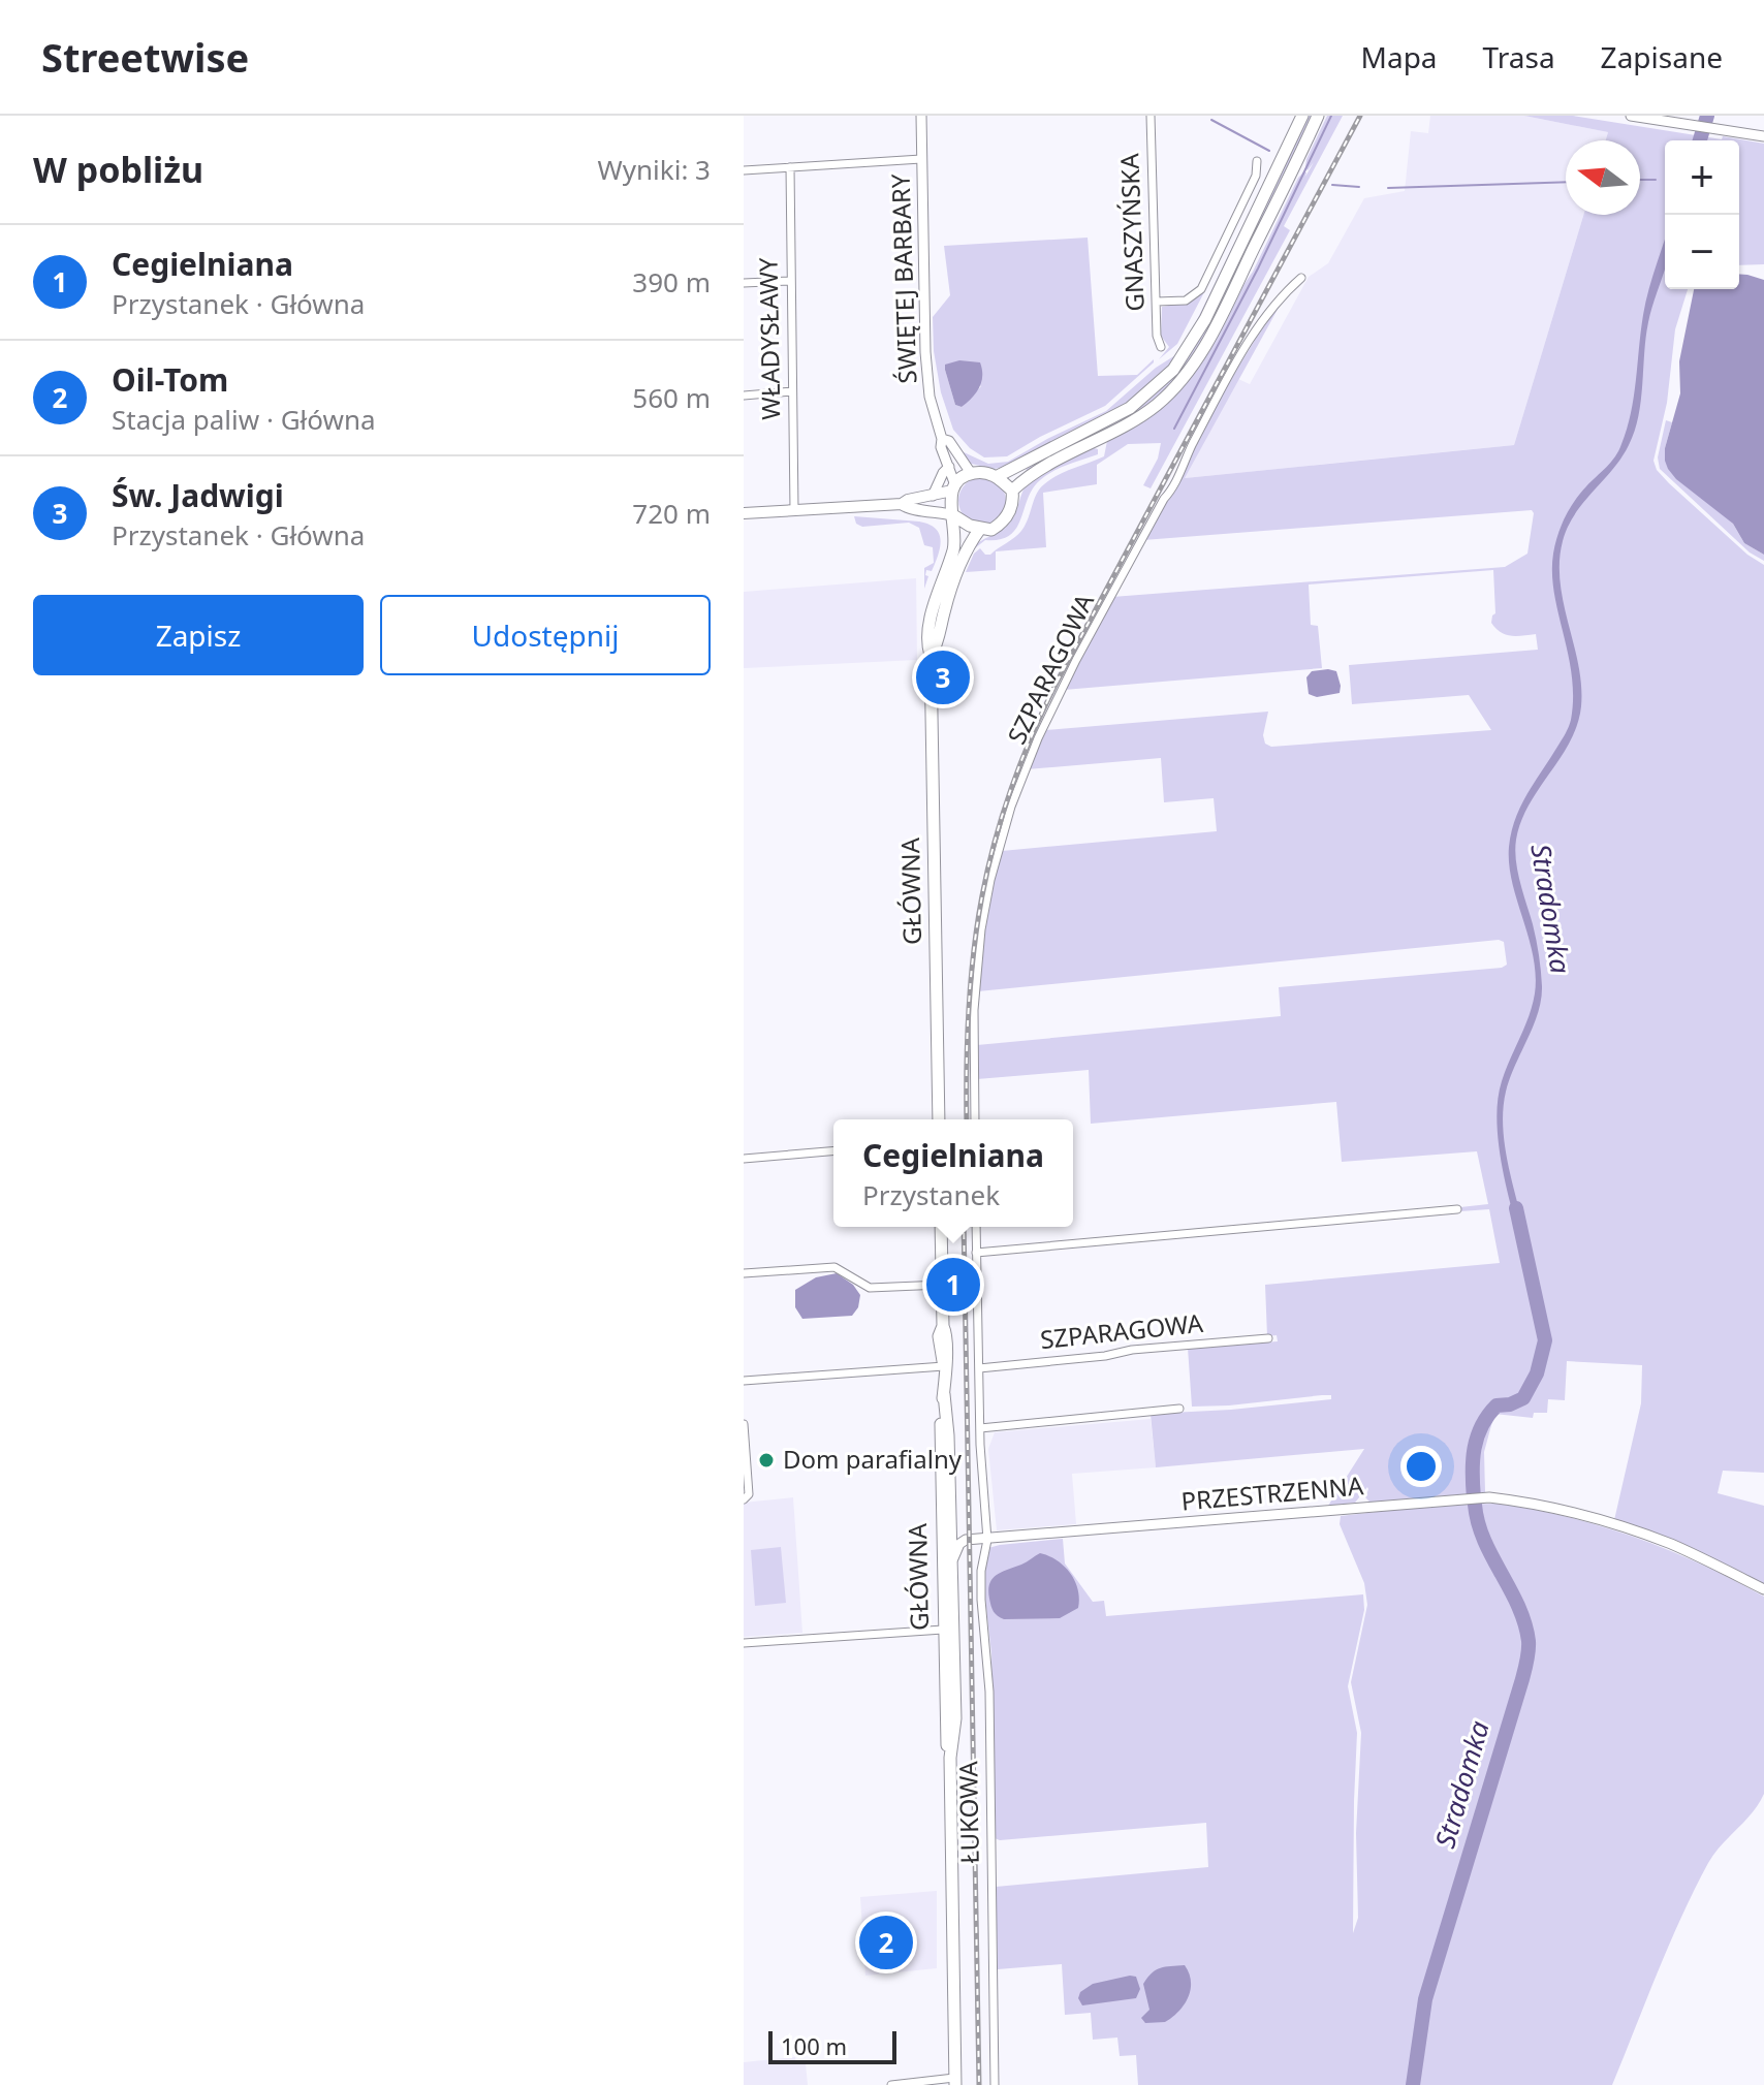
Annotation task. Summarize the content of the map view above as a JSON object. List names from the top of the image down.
{
  "streets": {
    "main road": ["GŁÓWNA"],
    "street": [
      "GNASZYŃSKA",
      "ŚWIĘTEJ BARBARY",
      "WŁADYSŁAWY",
      "SZPARAGOWA",
      "PRZESTRZENNA",
      "ŁUKOWA"
    ]
  },
  "crossings": [
    ["ŚWIĘTEJ BARBARY", "GŁÓWNA"],
    ["PRZESTRZENNA", "ŁUKOWA"]
  ],
  "water": ["Stradomka"],
  "places": ["Dom parafialny"],
  "scale_bar": "100 m",
  "north": "left",
  "page": {
    "header": "Streetwise",
    "nav": ["Mapa", "Trasa", "Zapisane"],
    "heading": ["W pobliżu", "Wyniki: 3"],
    "map_buttons": ["+", "−"],
    "list": [
      {
        "mark": "1",
        "name": "Cegielniana",
        "note": "Przystanek · Główna",
        "value": "390 m"
      },
      {
        "mark": "2",
        "name": "Oil-Tom",
        "note": "Stacja paliw · Główna",
        "value": "560 m"
      },
      {
        "mark": "3",
        "name": "Św. Jadwigi",
        "note": "Przystanek · Główna",
        "value": "720 m"
      }
    ],
    "buttons": ["Zapisz", "Udostępnij"],
    "pins": ["3", "1", "2"],
    "popup": ["Cegielniana", "Przystanek"],
    "scale": "100 m"
  }
}
